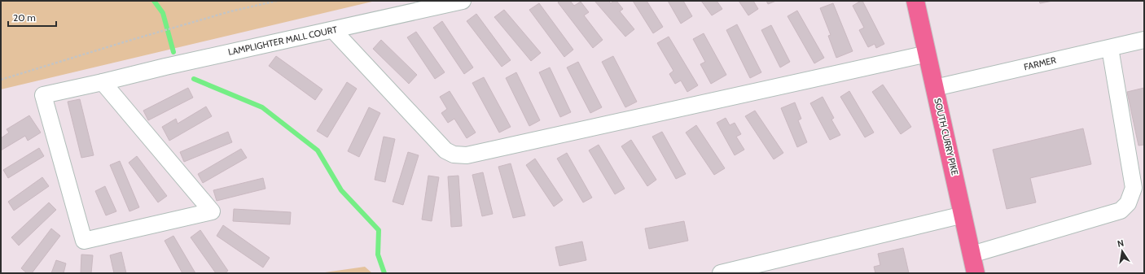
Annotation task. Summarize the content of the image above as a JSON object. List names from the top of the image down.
{
  "streets": {
    "main road": ["SOUTH CURRY PIKE"],
    "street": ["LAMPLIGHTER MALL COURT", "FARMER"]
  },
  "crossings": [
    ["FARMER", "SOUTH CURRY PIKE"]
  ],
  "scale_bar": "20 m",
  "north": "top"
}
